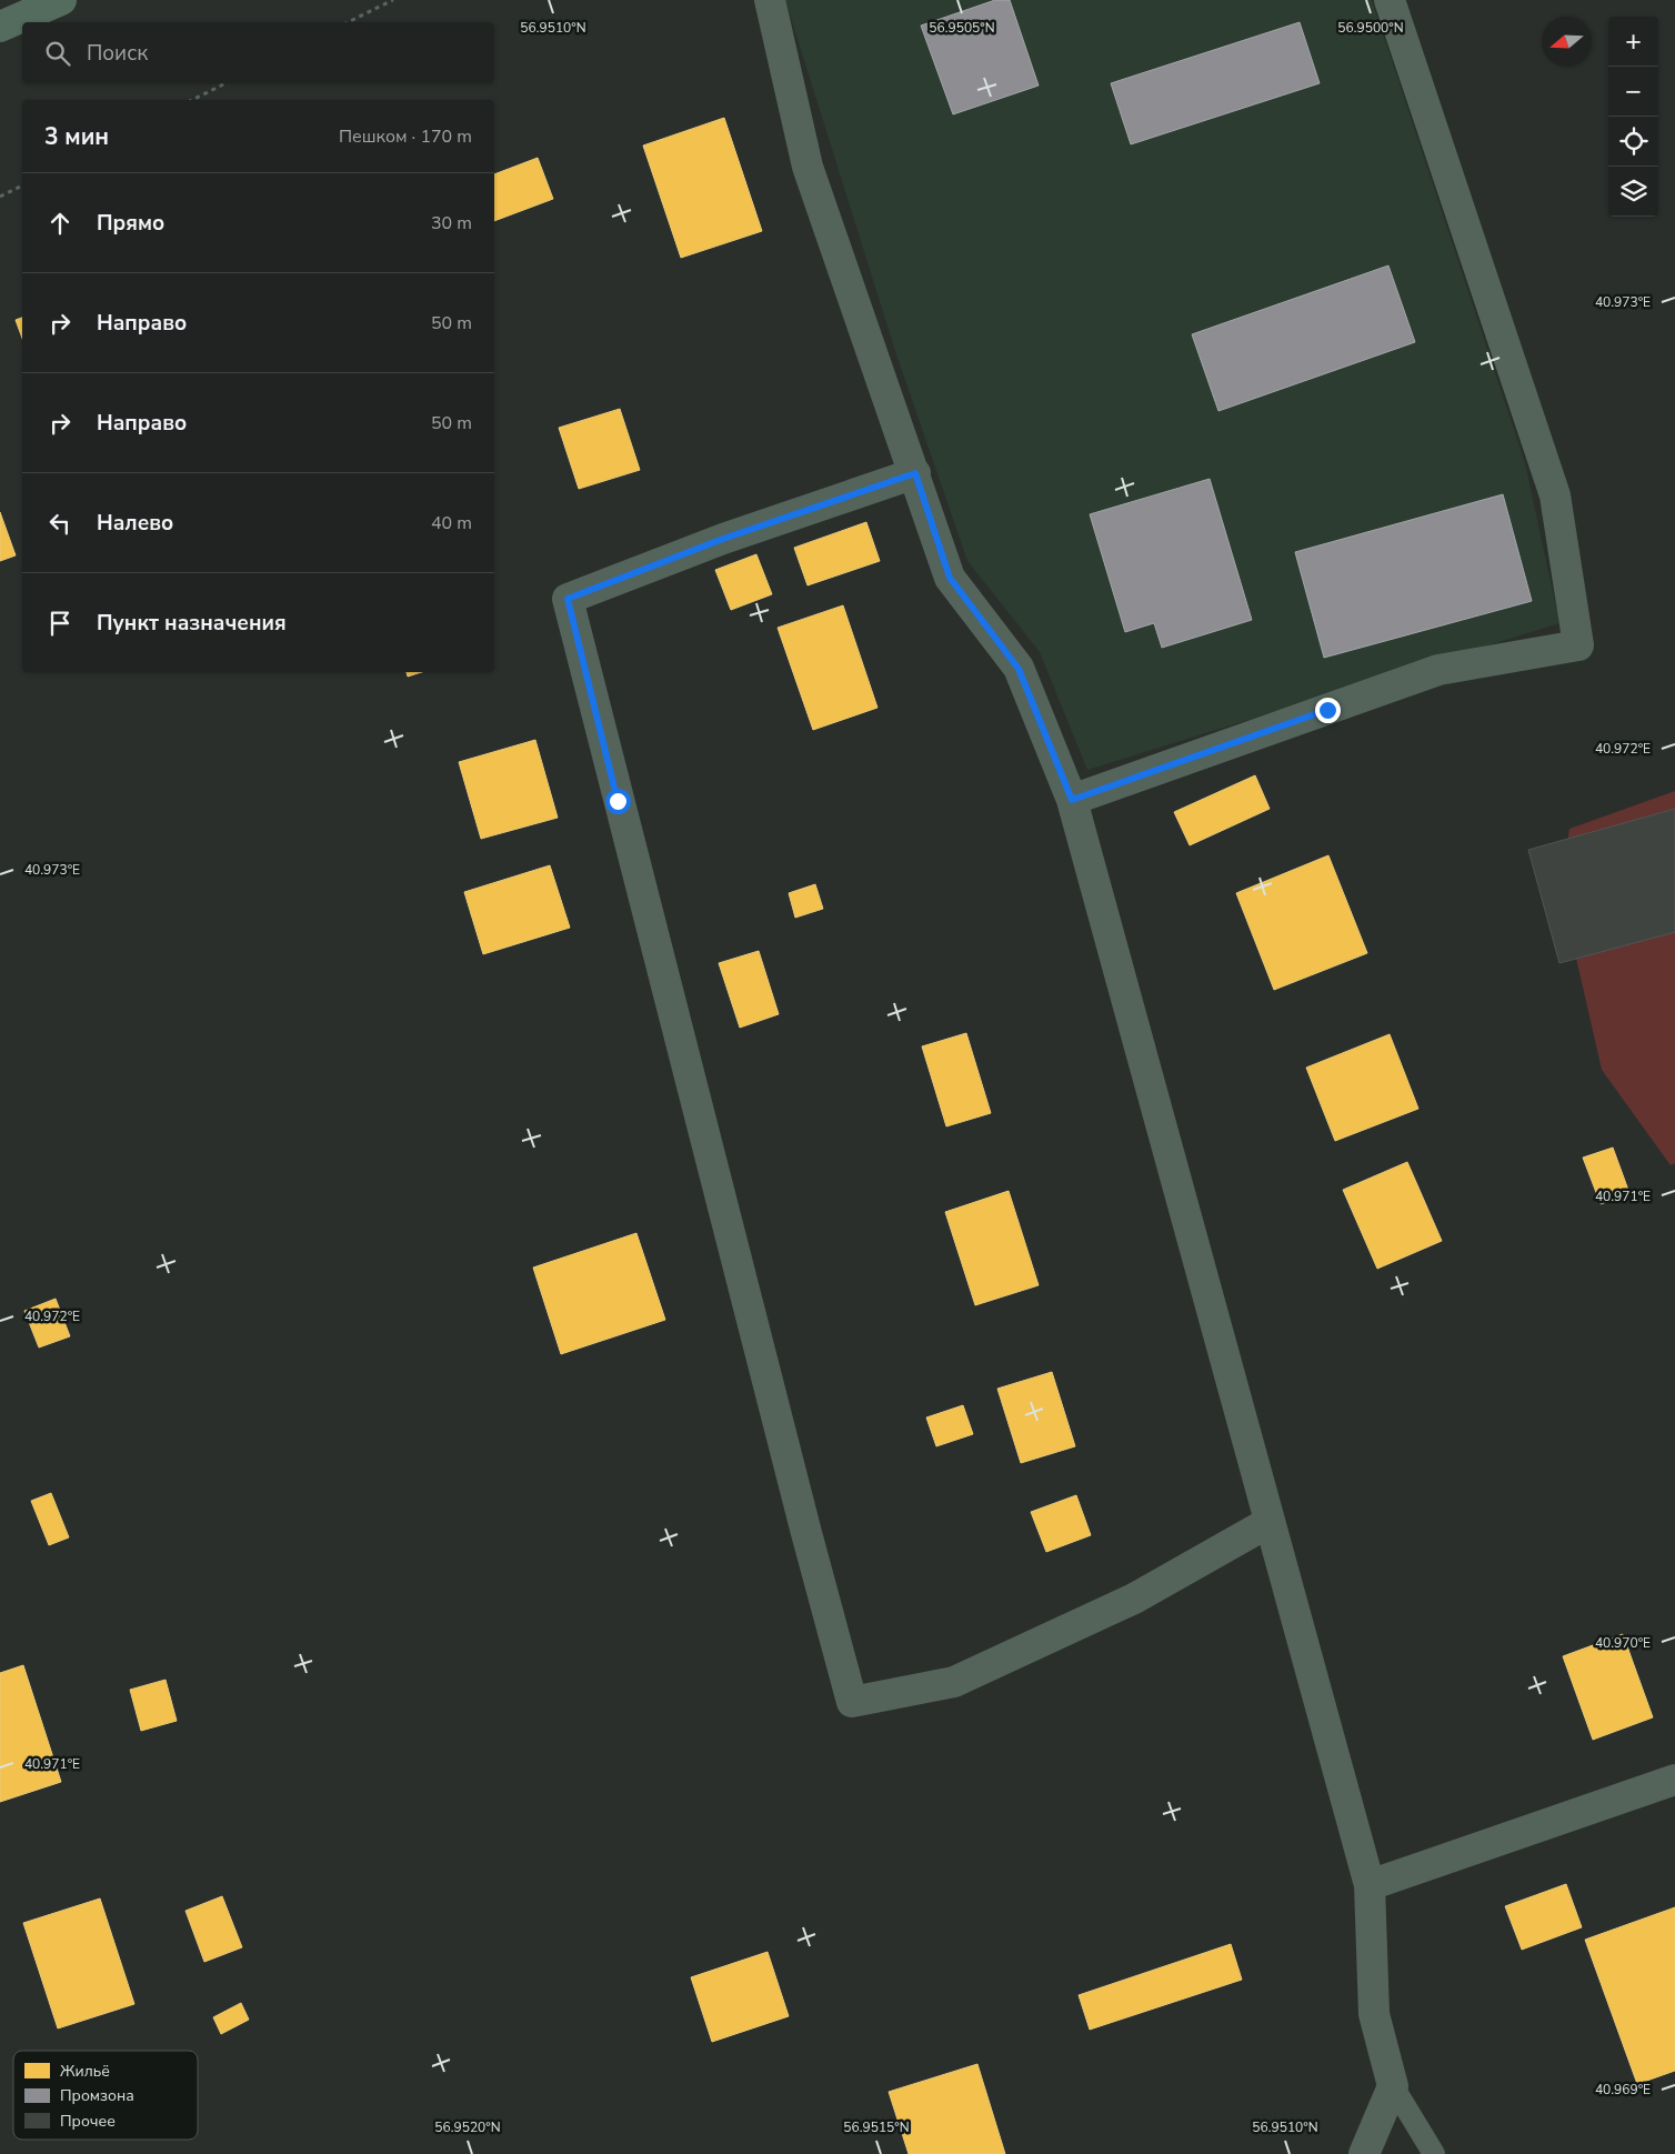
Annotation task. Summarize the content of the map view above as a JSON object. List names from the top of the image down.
{
  "legend": ["Жильё", "Промзона", "Прочее"],
  "north": "left",
  "page": {
    "map_buttons": ["+", "−"],
    "search": "Поиск",
    "heading": ["3 мин", "Пешком · 170 m"],
    "list": [
      ["Прямо", "30 m"],
      ["Направо", "50 m"],
      ["Направо", "50 m"],
      ["Налево", "40 m"],
      "Пункт назначения"
    ]
  },
  "coordinates": [
    "56.9505°N",
    "56.9510°N",
    "56.9500°N",
    "40.973°E",
    "40.972°E",
    "40.971°E",
    "40.970°E",
    "40.969°E",
    "56.9520°N",
    "56.9515°N"
  ]
}
